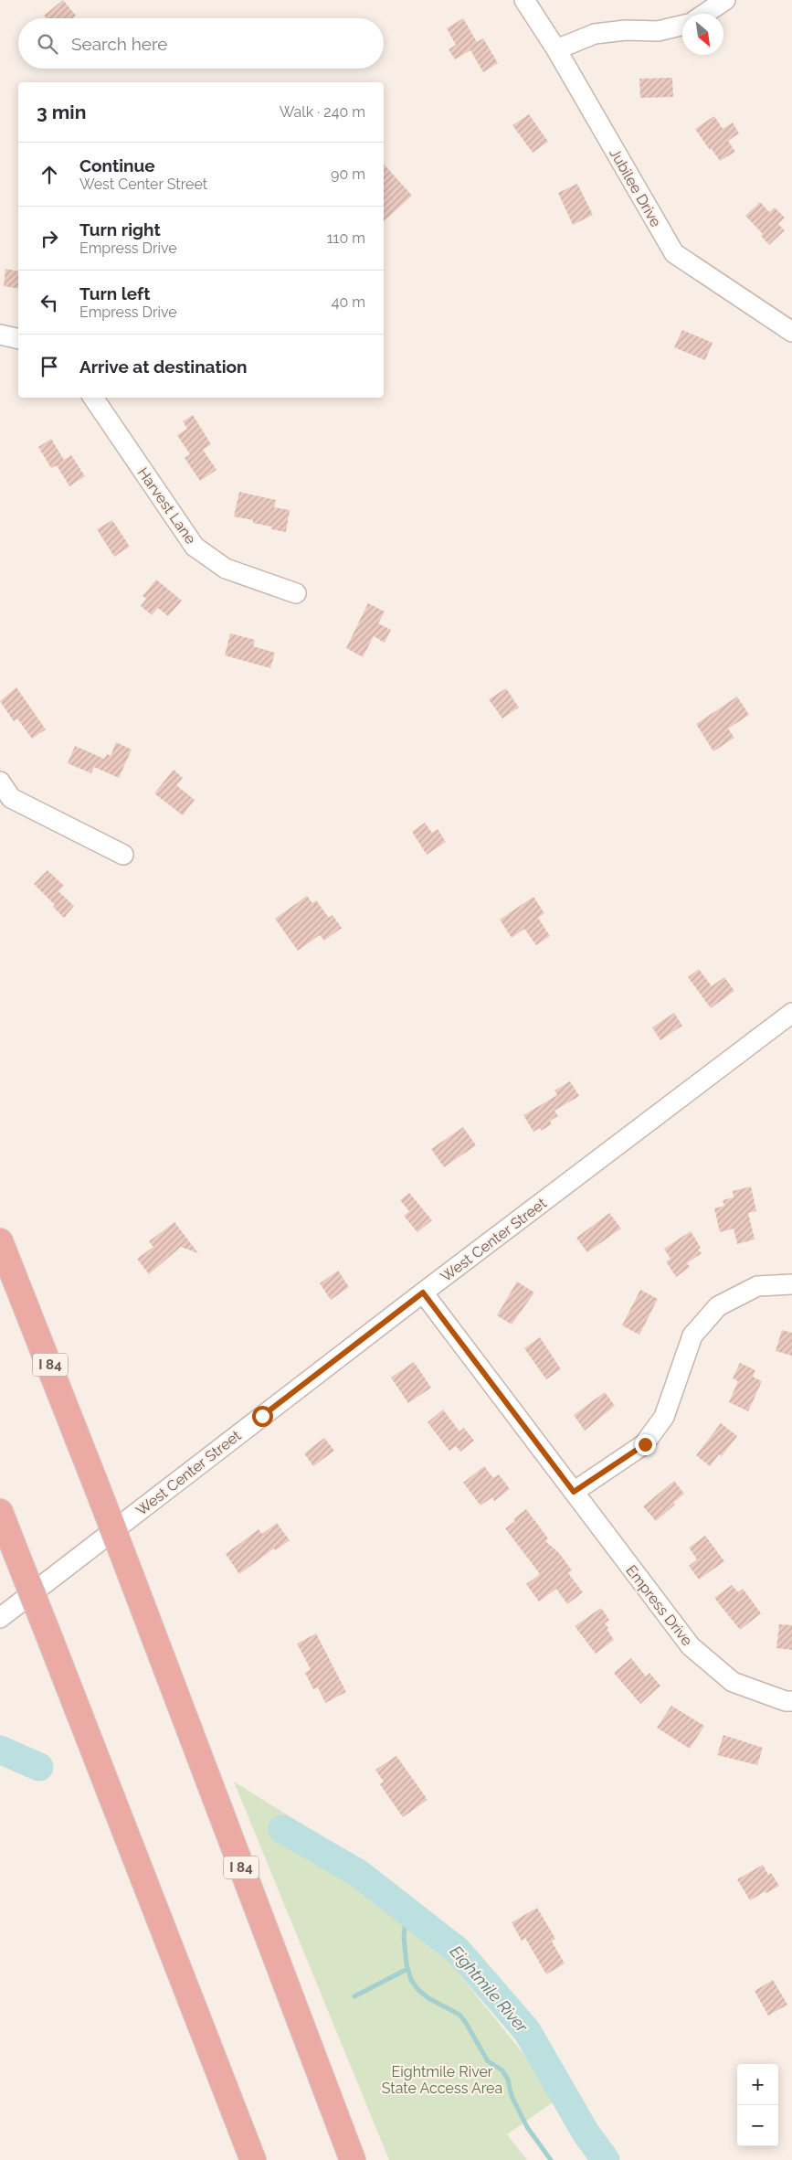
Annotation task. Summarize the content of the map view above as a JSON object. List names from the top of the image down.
{
  "streets": {
    "highway": ["I 84"],
    "street": [
      "Jubilee Drive",
      "Harvest Lane",
      "West Center Street",
      "Empress Drive"
    ]
  },
  "crossings": [
    ["West Center Street", "Empress Drive"]
  ],
  "water": ["Eightmile River"],
  "parks": ["Eightmile River State Access Area"],
  "north": "bottom right",
  "page": {
    "search": "Search here",
    "heading": ["3 min", "Walk · 240 m"],
    "list": [
      ["Continue", "West Center Street", "90 m"],
      ["Turn right", "Empress Drive", "110 m"],
      ["Turn left", "Empress Drive", "40 m"],
      "Arrive at destination"
    ],
    "map_buttons": ["+", "−"]
  }
}
